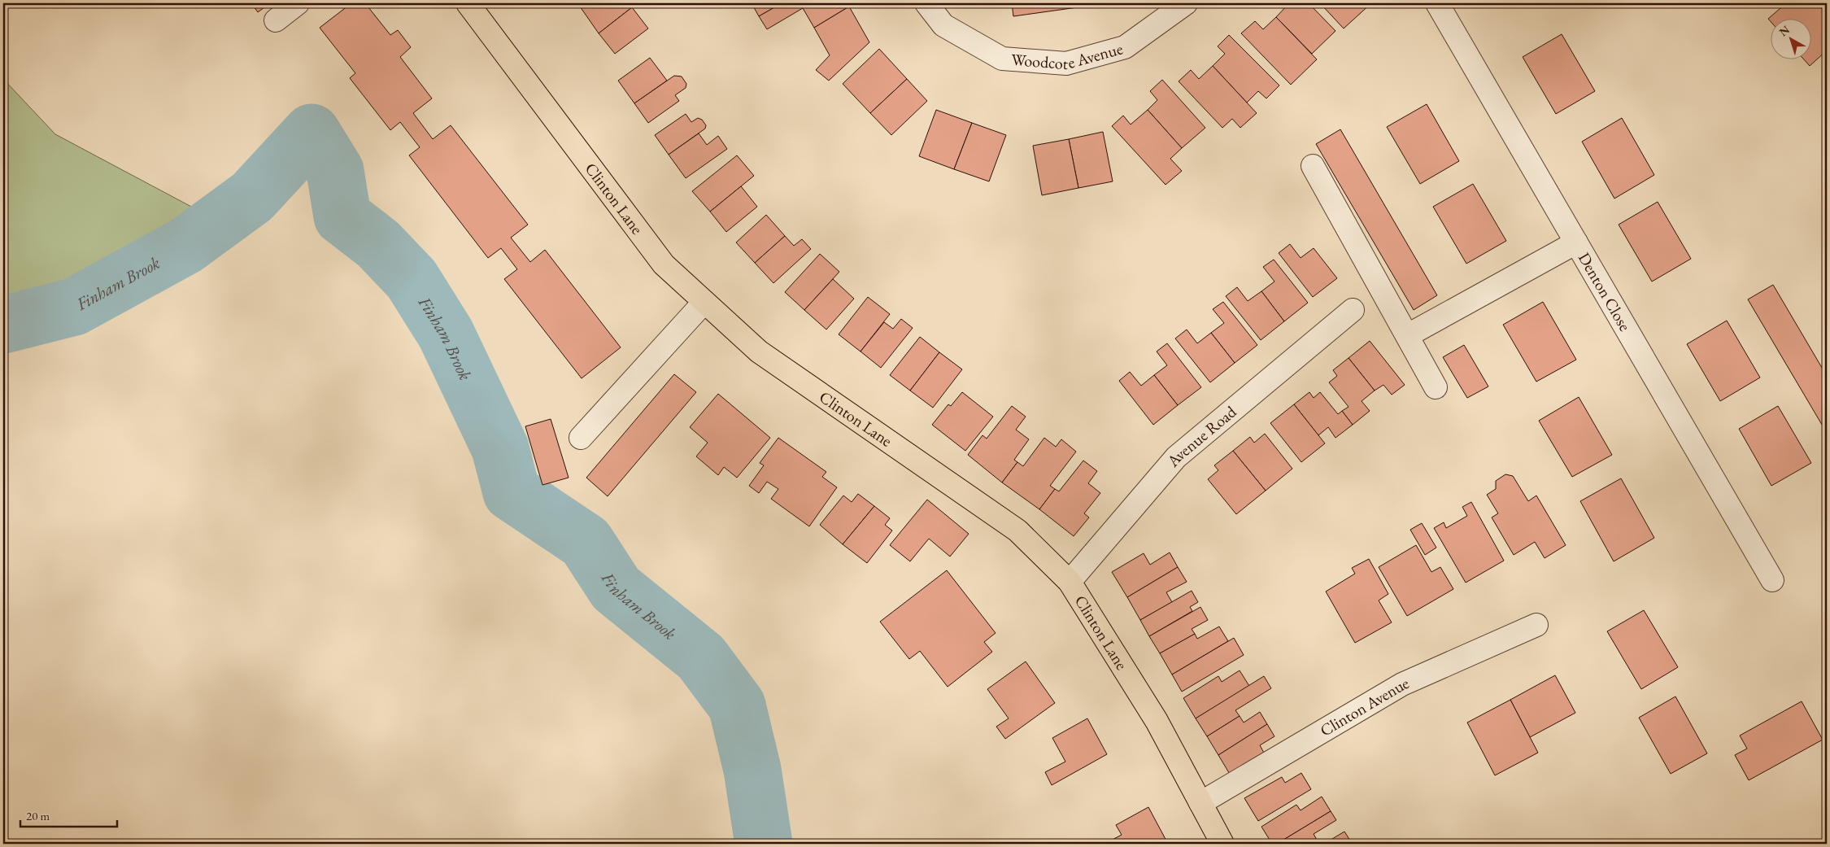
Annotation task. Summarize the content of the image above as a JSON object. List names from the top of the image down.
{
  "streets": {
    "main road": ["Clinton Lane"],
    "street": [
      "Woodcote Avenue",
      "Denton Close",
      "Avenue Road",
      "Clinton Avenue"
    ]
  },
  "crossings": [
    ["Clinton Lane", "Avenue Road"],
    ["Clinton Lane", "Clinton Avenue"]
  ],
  "water": ["Finham Brook"],
  "scale_bar": "20 m",
  "north": "top left"
}
